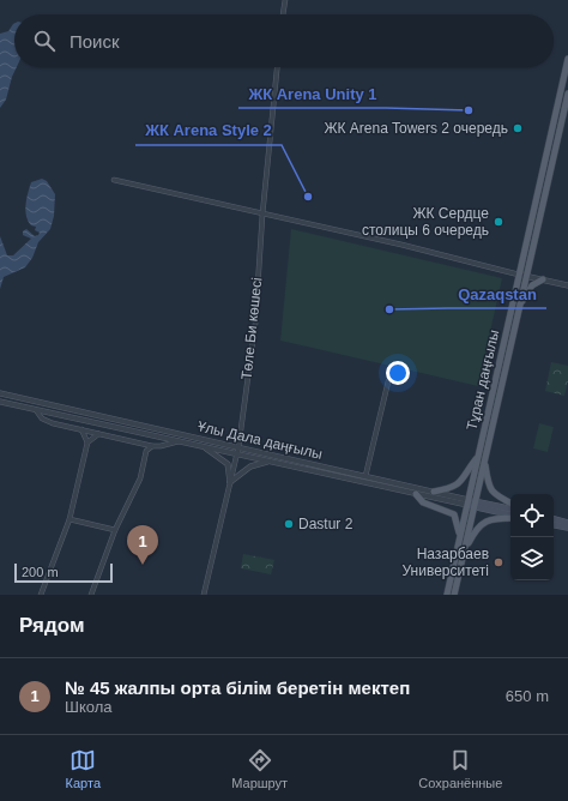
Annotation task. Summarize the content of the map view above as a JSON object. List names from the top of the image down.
{
  "streets": {
    "main road": ["Тұран даңғылы", "Ұлы Дала даңғылы"],
    "street": ["Төле Би көшесі"]
  },
  "crossings": [
    ["Төле Би көшесі", "Ұлы Дала даңғылы"],
    ["Тұран даңғылы", "Ұлы Дала даңғылы"]
  ],
  "places": [
    "ЖК Arena Unity 1",
    "ЖК Arena Towers 2 очередь",
    "ЖК Arena Style 2",
    "ЖК Сердце столицы 6 очередь",
    "Qazaqstan",
    "Dastur 2",
    "Назарбаев Университеті"
  ],
  "scale_bar": "200 m",
  "page": {
    "search": "Поиск",
    "pins": "1",
    "scale": "200 m",
    "heading": "Рядом",
    "list": [
      {
        "mark": "1",
        "name": "№ 45 жалпы орта білім беретін мектеп",
        "note": "Школа",
        "value": "650 m"
      }
    ],
    "nav": ["Карта", "Маршрут", "Сохранённые"]
  }
}
